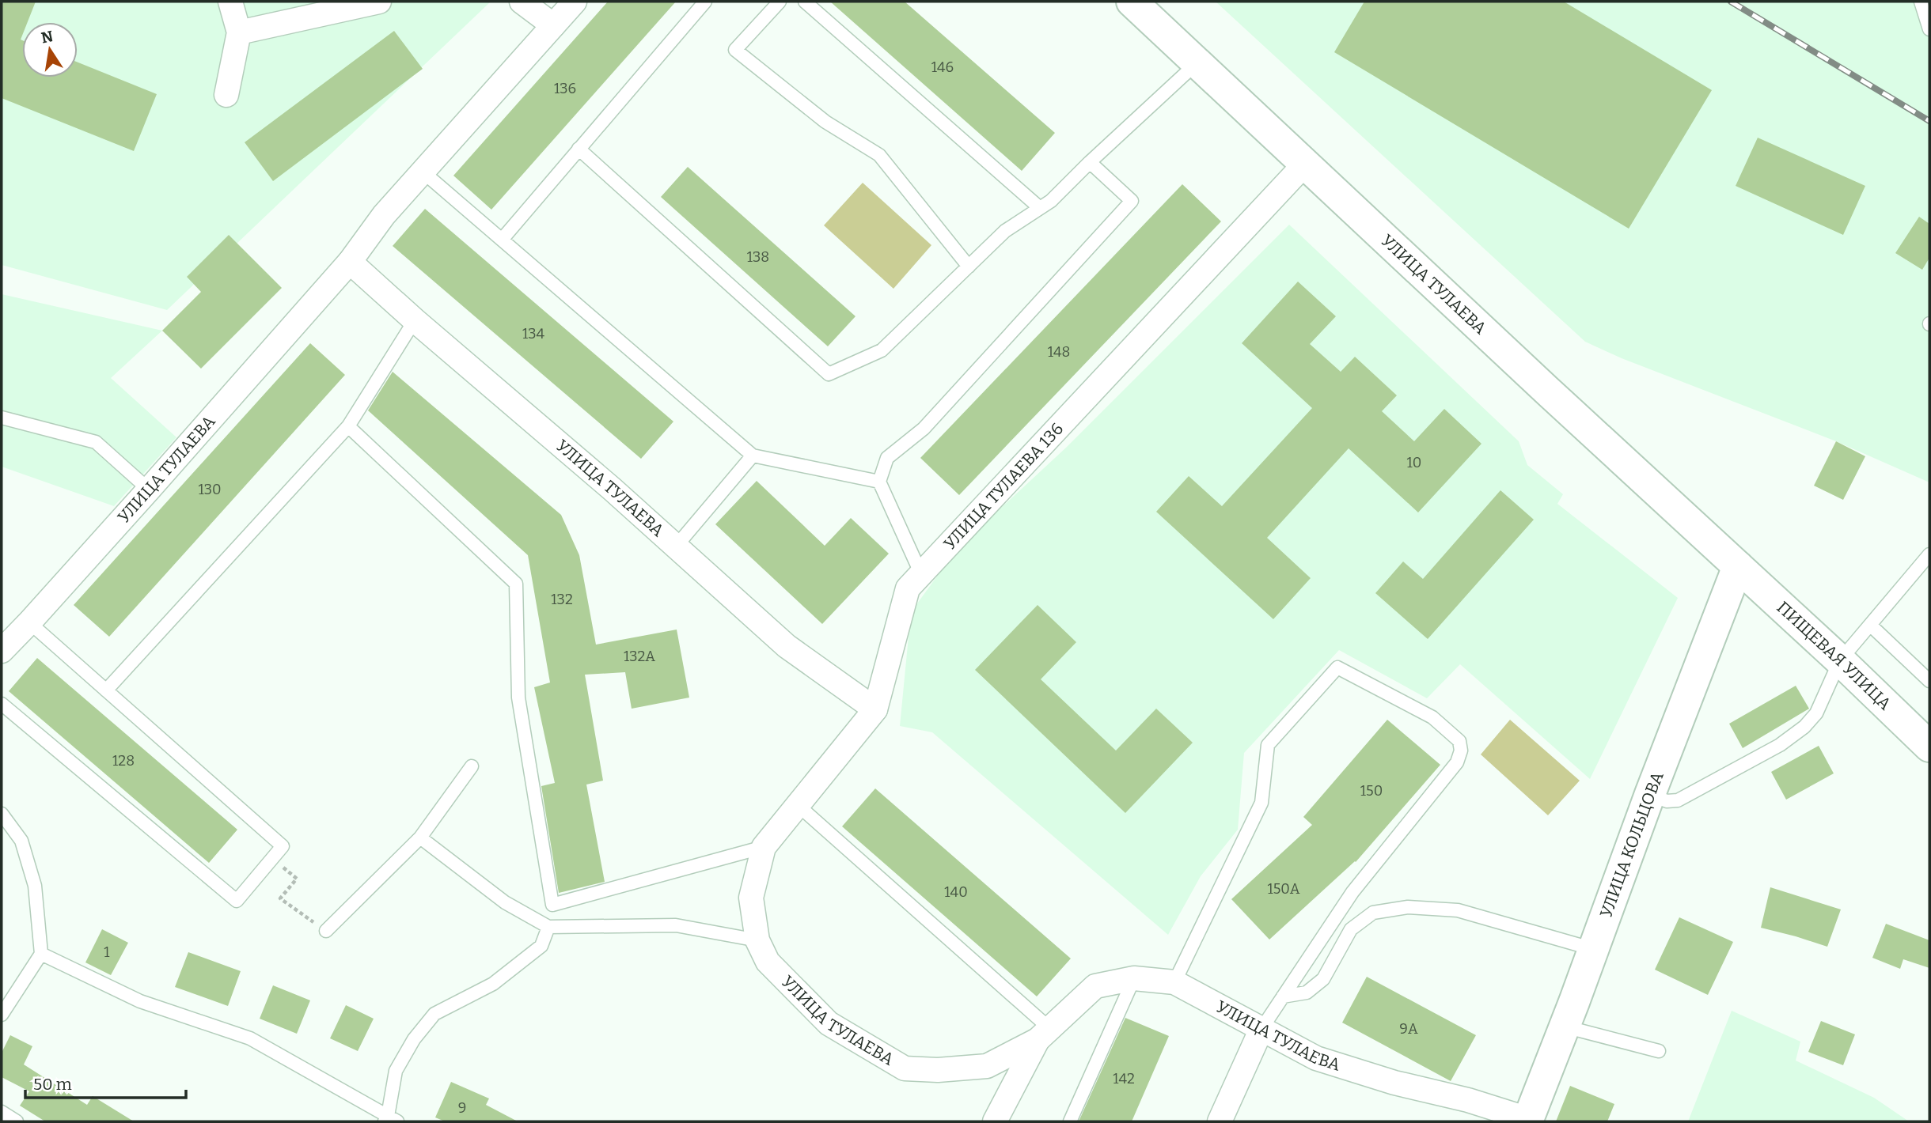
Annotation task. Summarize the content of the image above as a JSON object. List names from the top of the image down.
{
  "streets": {
    "main road": ["УЛИЦА ТУЛАЕВА", "ПИЩЕВАЯ УЛИЦА", "УЛИЦА КОЛЬЦОВА"],
    "street": ["УЛИЦА ТУЛАЕВА 136"]
  },
  "crossings": [
    ["УЛИЦА ТУЛАЕВА", "УЛИЦА ТУЛАЕВА 136"],
    ["УЛИЦА ТУЛАЕВА", "ПИЩЕВАЯ УЛИЦА"],
    ["УЛИЦА ТУЛАЕВА", "УЛИЦА КОЛЬЦОВА"],
    ["ПИЩЕВАЯ УЛИЦА", "УЛИЦА КОЛЬЦОВА"]
  ],
  "house_numbers": [
    "146",
    "136",
    "138",
    "134",
    "148",
    "10",
    "130",
    "132",
    "132А",
    "128",
    "150",
    "150А",
    "140",
    "1",
    "9А",
    "142",
    "9"
  ],
  "scale_bar": "50 m",
  "north": "top"
}
